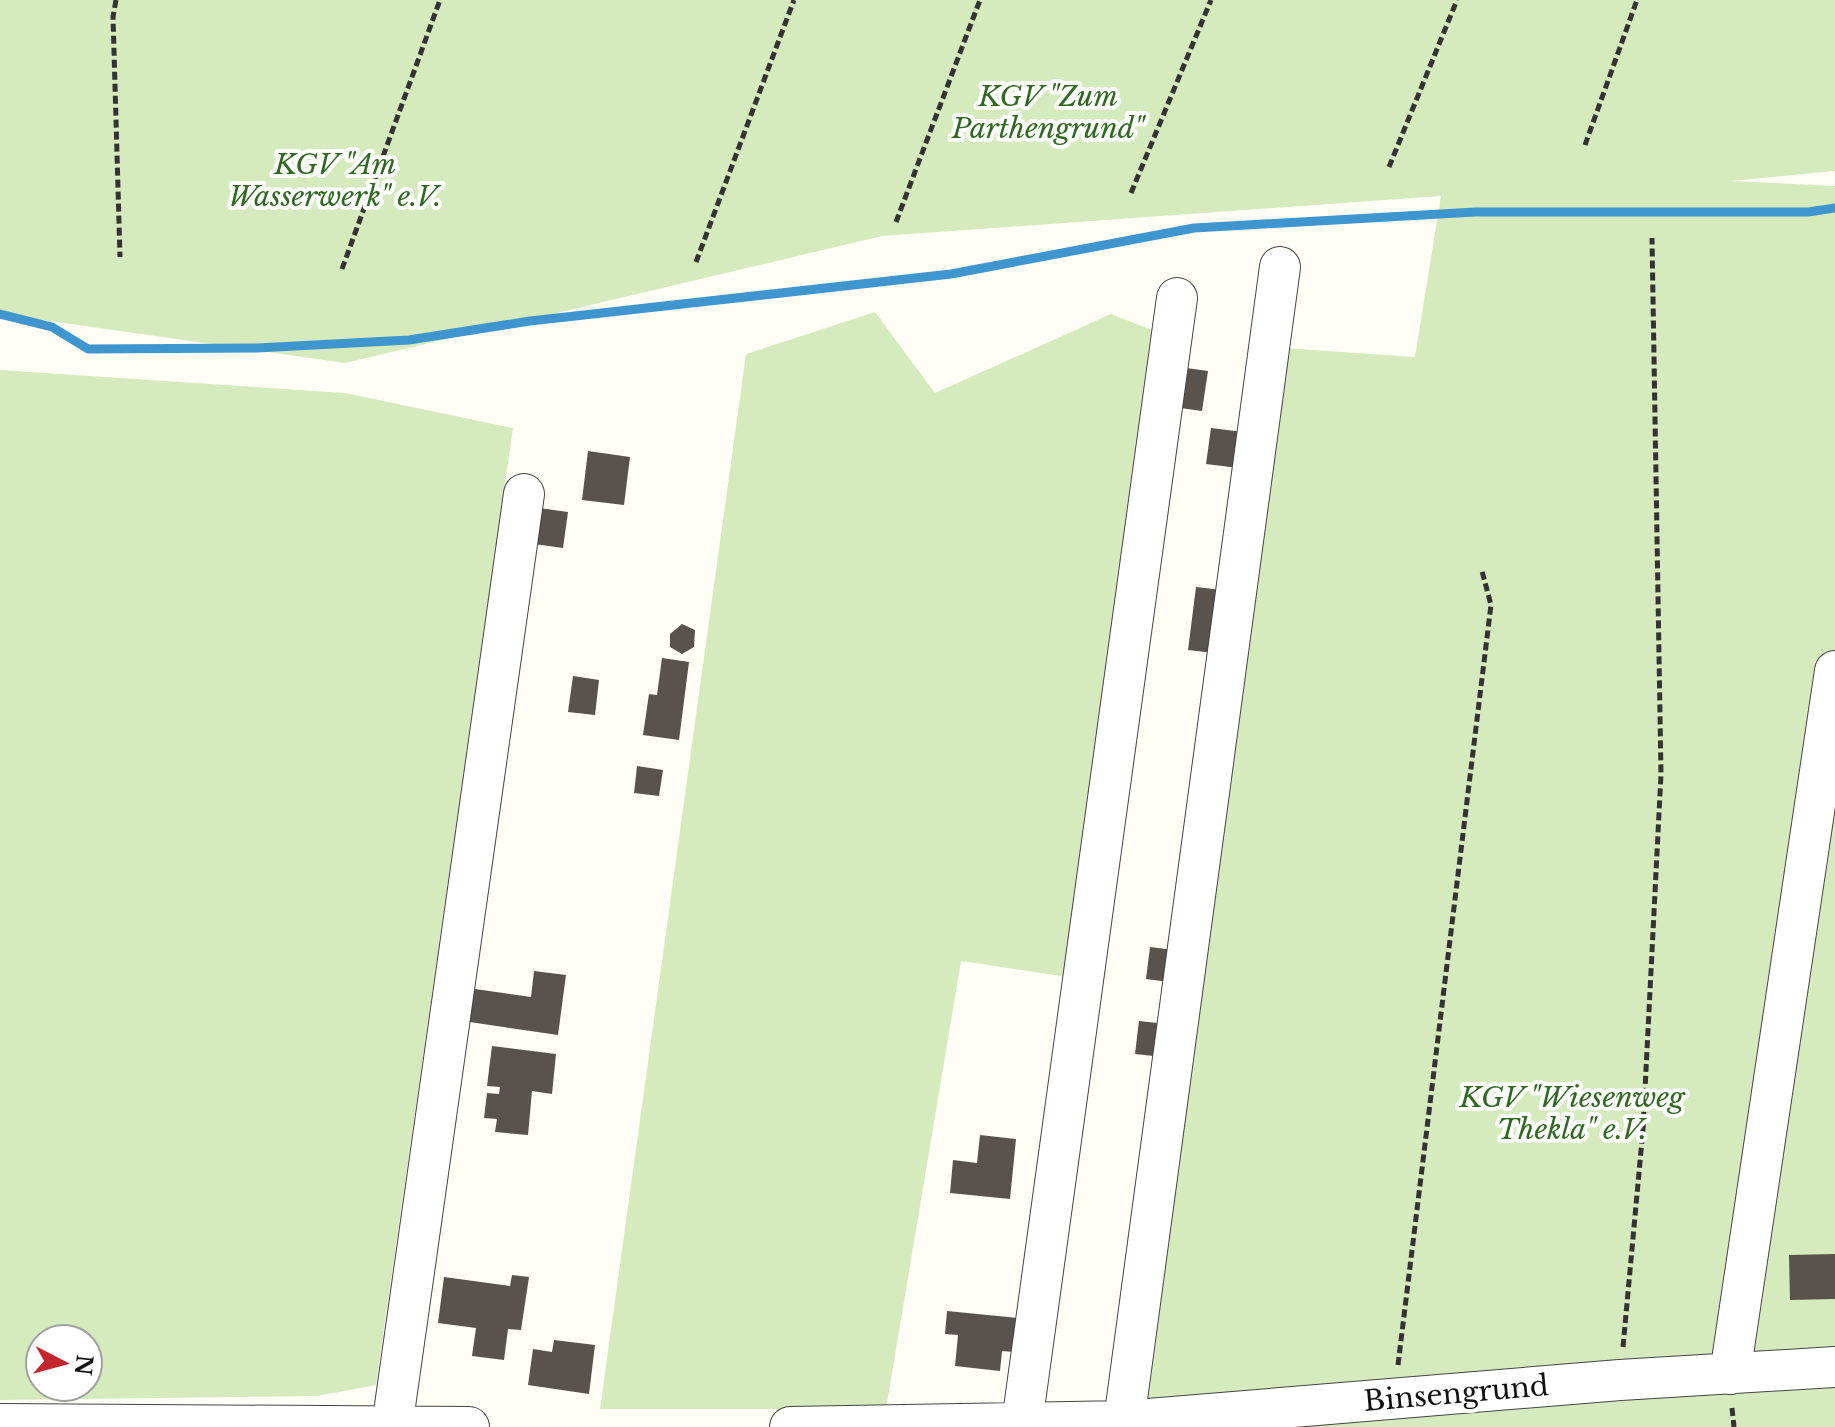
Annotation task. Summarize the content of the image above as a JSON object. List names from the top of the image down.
{
  "streets": {
    "street": ["Binsengrund"]
  },
  "parks": ["KGV \"Zum Parthengrund\"", "KGV \"Am Wasserwerk\" e.V.", "KGV \"Wiesenweg Thekla\" e.V."],
  "north": "right"
}
